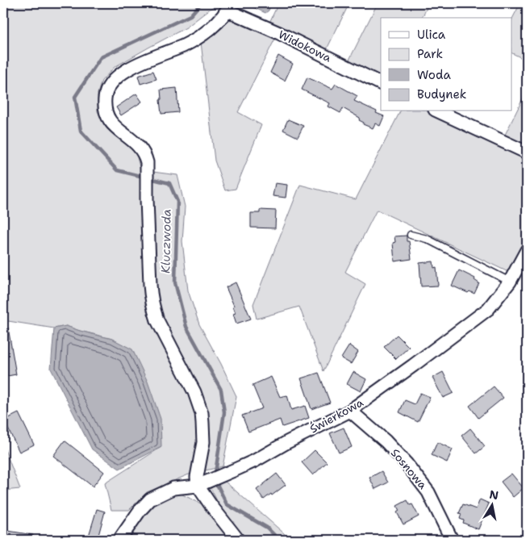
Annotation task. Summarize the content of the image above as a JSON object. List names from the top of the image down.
{
  "streets": {
    "street": ["Widokowa", "Świerkowa", "Sosnowa"]
  },
  "crossings": [
    ["Świerkowa", "Sosnowa"]
  ],
  "water": ["Kluczwoda"],
  "legend": [
    "Ulica",
    "Park",
    "Woda",
    "Budynek"
  ],
  "north": "top"
}
